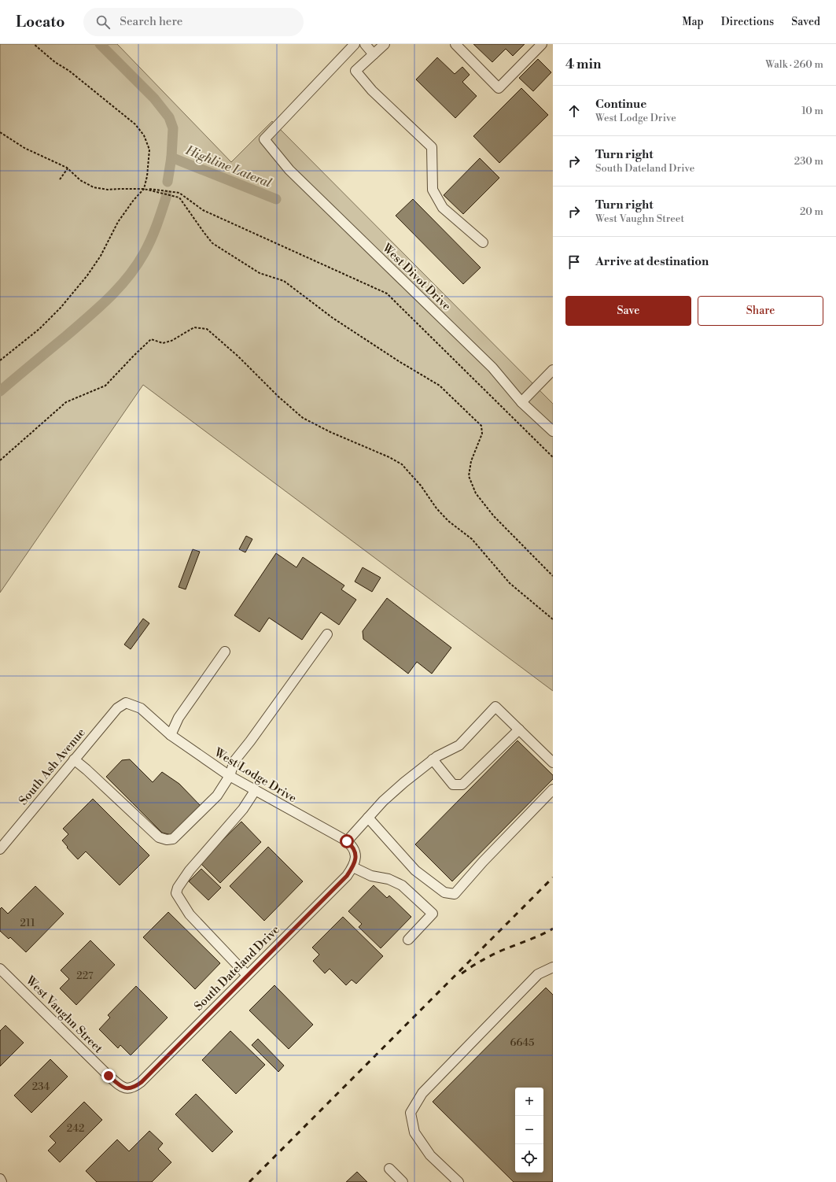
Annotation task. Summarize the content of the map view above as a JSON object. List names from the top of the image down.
{
  "streets": {
    "street": [
      "West Divot Drive",
      "South Ash Avenue",
      "West Lodge Drive",
      "South Dateland Drive",
      "West Vaughn Street"
    ]
  },
  "crossings": [
    ["South Ash Avenue", "West Lodge Drive"],
    ["West Lodge Drive", "South Dateland Drive"],
    ["South Dateland Drive", "West Vaughn Street"]
  ],
  "water": ["Highline Lateral"],
  "house_numbers": [
    "211",
    "227",
    "6645",
    "234",
    "242"
  ],
  "page": {
    "header": "Locato",
    "search": "Search here",
    "nav": ["Map", "Directions", "Saved"],
    "heading": ["4 min", "Walk · 260 m"],
    "list": [
      ["Continue", "West Lodge Drive", "10 m"],
      ["Turn right", "South Dateland Drive", "230 m"],
      ["Turn right", "West Vaughn Street", "20 m"],
      "Arrive at destination"
    ],
    "buttons": ["Save", "Share"],
    "map_buttons": ["+", "−"]
  }
}
